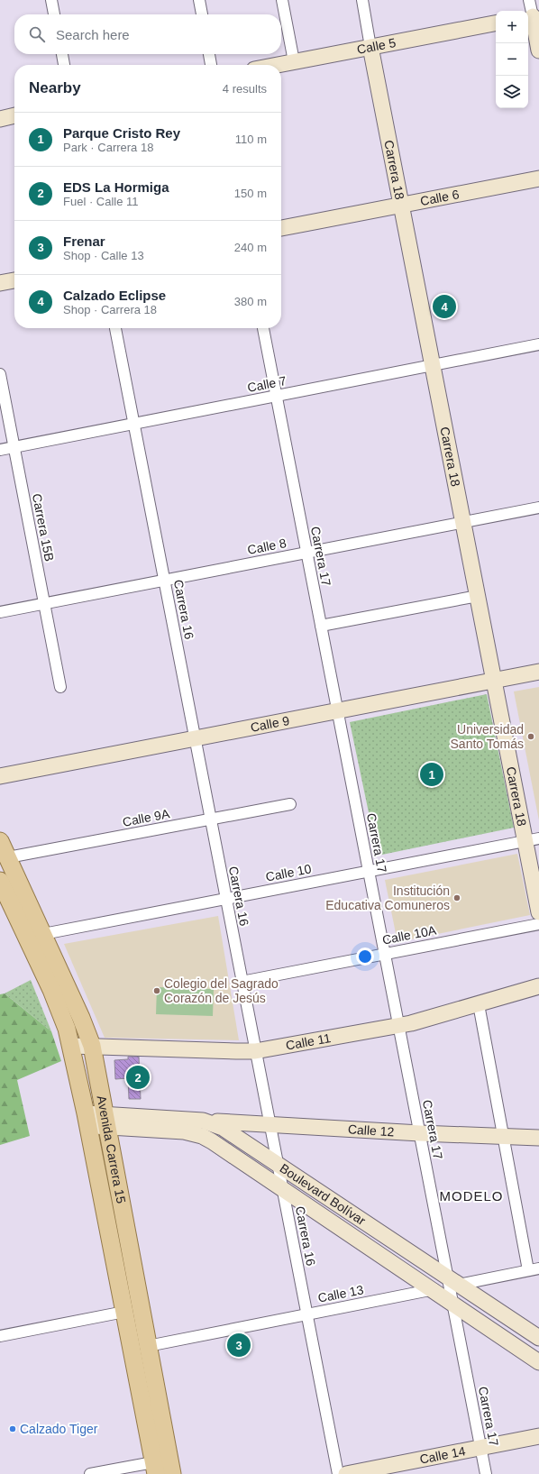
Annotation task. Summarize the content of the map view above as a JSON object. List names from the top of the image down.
{
  "streets": {
    "main road": ["Avenida Carrera 15"],
    "street": [
      "Calle 5",
      "Carrera 18",
      "Calle 6",
      "Calle 7",
      "Carrera 15B",
      "Calle 8",
      "Carrera 17",
      "Carrera 16",
      "Calle 9",
      "Calle 9A",
      "Calle 10",
      "Calle 10A",
      "Calle 11",
      "Calle 12",
      "Boulevard Bolívar",
      "Calle 13",
      "Calle 14"
    ]
  },
  "crossings": [
    ["Calle 5", "Carrera 18"],
    ["Carrera 18", "Calle 6"],
    ["Carrera 18", "Calle 7"],
    ["Carrera 18", "Calle 8"],
    ["Carrera 18", "Calle 9"],
    ["Carrera 18", "Calle 10"],
    ["Calle 7", "Carrera 15B"],
    ["Calle 7", "Carrera 17"],
    ["Calle 7", "Carrera 16"],
    ["Carrera 15B", "Calle 8"],
    ["Calle 8", "Carrera 17"],
    ["Calle 8", "Carrera 16"],
    ["Carrera 17", "Calle 9"],
    ["Carrera 17", "Calle 10"],
    ["Carrera 17", "Calle 10A"],
    ["Carrera 17", "Calle 11"],
    ["Carrera 17", "Calle 12"],
    ["Carrera 17", "Boulevard Bolívar"],
    ["Carrera 17", "Calle 13"],
    ["Carrera 17", "Calle 14"],
    ["Carrera 16", "Calle 9"],
    ["Carrera 16", "Calle 9A"],
    ["Carrera 16", "Calle 10"],
    ["Carrera 16", "Calle 10A"],
    ["Carrera 16", "Calle 11"],
    ["Carrera 16", "Calle 12"],
    ["Carrera 16", "Boulevard Bolívar"],
    ["Carrera 16", "Calle 13"],
    ["Calle 9A", "Avenida Carrera 15"],
    ["Calle 10", "Avenida Carrera 15"],
    ["Calle 11", "Avenida Carrera 15"],
    ["Calle 12", "Boulevard Bolívar"],
    ["Avenida Carrera 15", "Boulevard Bolívar"],
    ["Avenida Carrera 15", "Calle 13"],
    ["Boulevard Bolívar", "Calle 13"]
  ],
  "districts": ["MODELO"],
  "places": [
    "Universidad Santo Tomás",
    "Institución Educativa Comuneros",
    "Colegio del Sagrado Corazón de Jesús",
    "Calzado Tiger"
  ],
  "page": {
    "map_buttons": ["+", "−"],
    "search": "Search here",
    "heading": ["Nearby", "4 results"],
    "list": [
      {
        "mark": "1",
        "name": "Parque Cristo Rey",
        "note": "Park · Carrera 18",
        "value": "110 m"
      },
      {
        "mark": "2",
        "name": "EDS La Hormiga",
        "note": "Fuel · Calle 11",
        "value": "150 m"
      },
      {
        "mark": "3",
        "name": "Frenar",
        "note": "Shop · Calle 13",
        "value": "240 m"
      },
      {
        "mark": "4",
        "name": "Calzado Eclipse",
        "note": "Shop · Carrera 18",
        "value": "380 m"
      }
    ],
    "pins": [
      "4",
      "1",
      "2",
      "3"
    ]
  }
}
